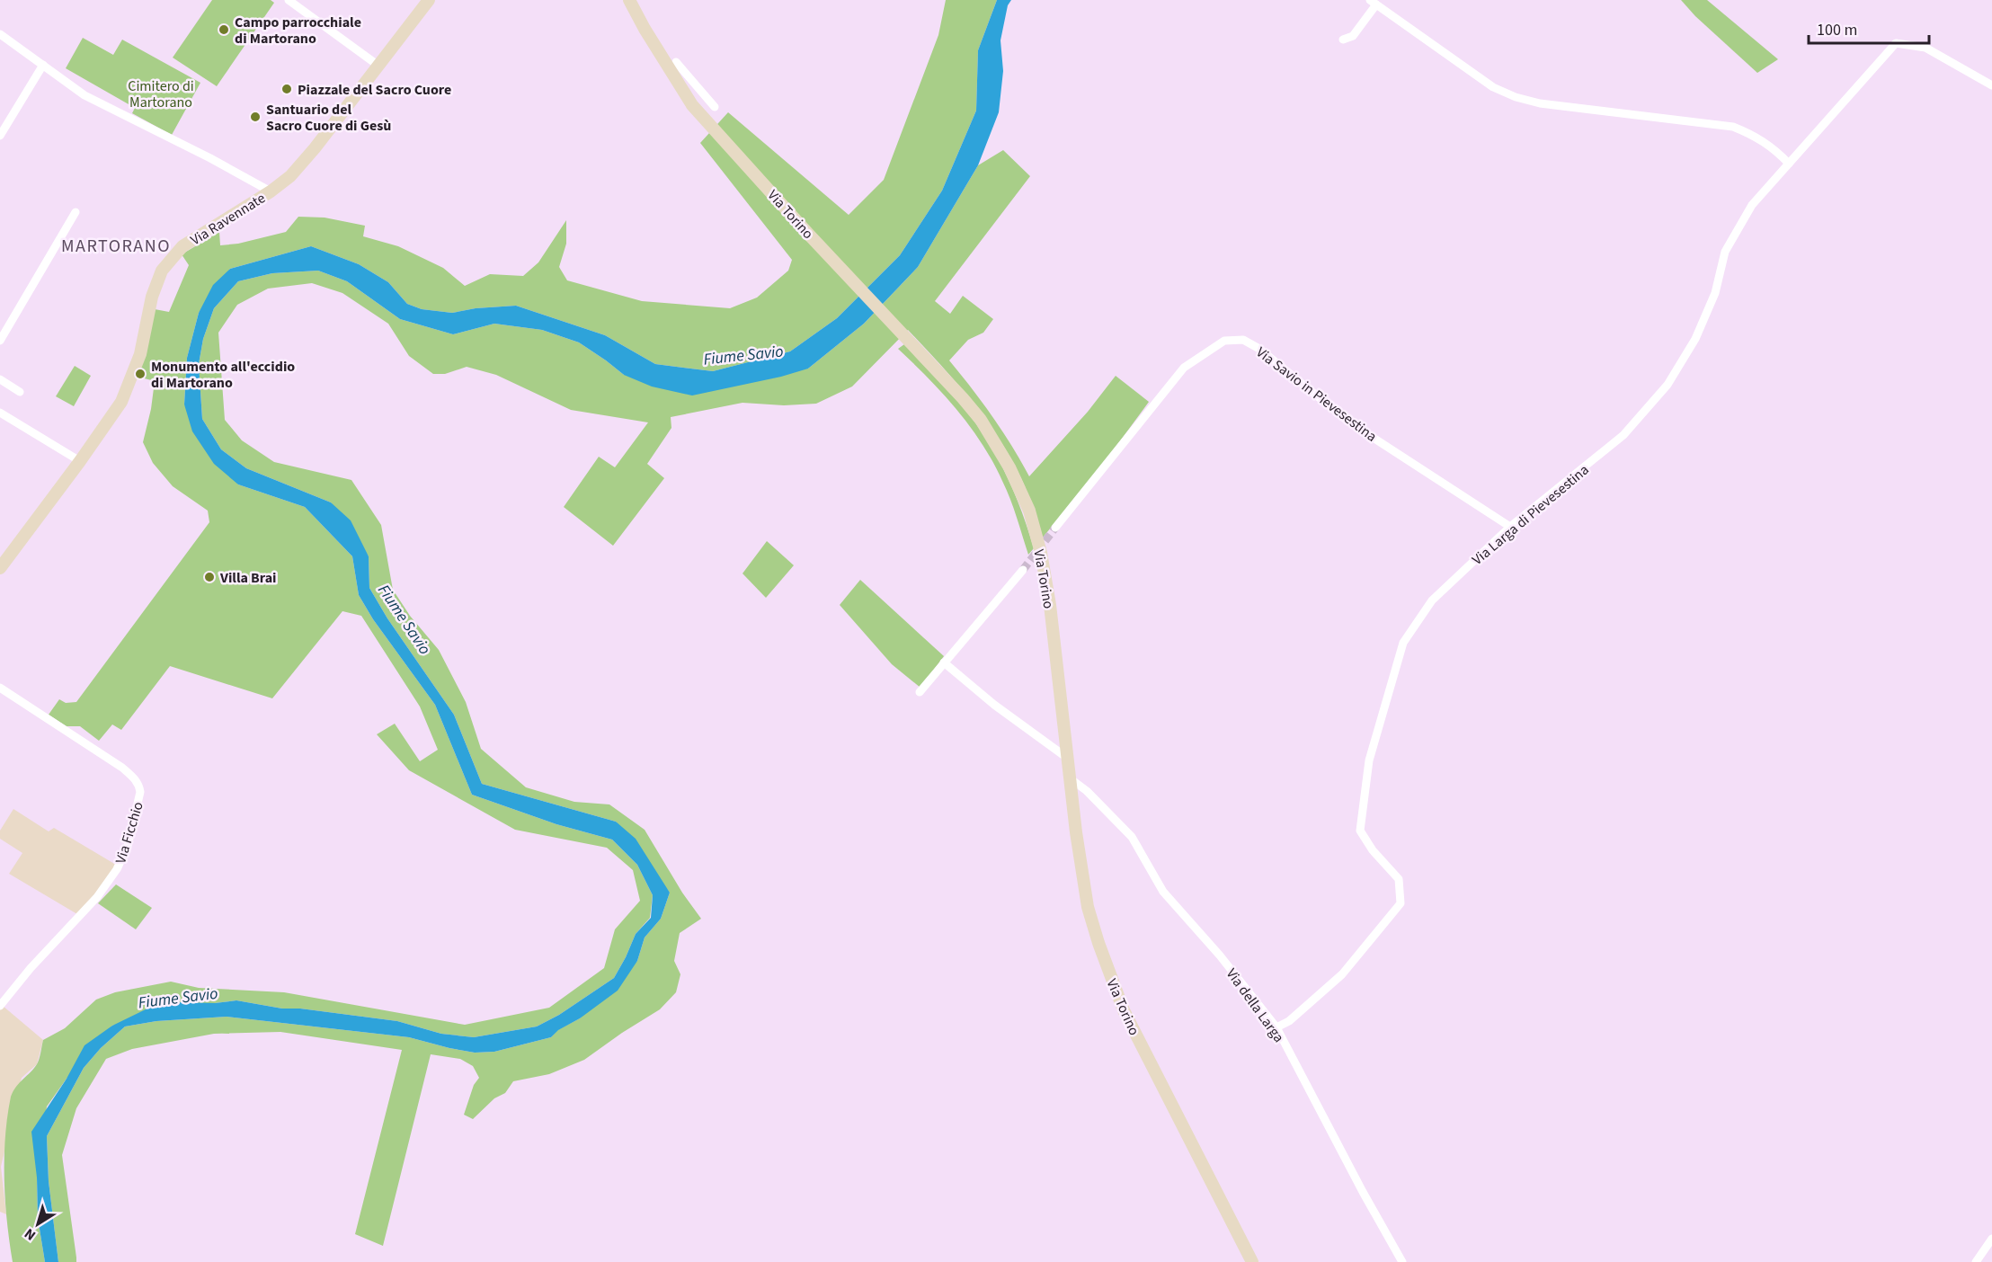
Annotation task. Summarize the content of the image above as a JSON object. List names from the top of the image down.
{
  "streets": {
    "main road": ["Via Torino", "Via Ravennate"],
    "street": [
      "Via Savio in Pievesestina",
      "Via Larga di Pievesestina",
      "Via Ficchio",
      "Via della Larga"
    ]
  },
  "crossings": [
    ["Via Torino", "Via della Larga"],
    ["Via Savio in Pievesestina", "Via Larga di Pievesestina"],
    ["Via Larga di Pievesestina", "Via della Larga"]
  ],
  "districts": ["MARTORANO"],
  "water": ["Fiume Savio"],
  "parks": ["Cimitero di Martorano"],
  "places": [
    "Campo parrocchiale di Martorano",
    "Piazzale del Sacro Cuore",
    "Santuario del Sacro Cuore di Gesù",
    "Monumento all'eccidio di Martorano",
    "Villa Brai"
  ],
  "scale_bar": "100 m",
  "north": "bottom left"
}
